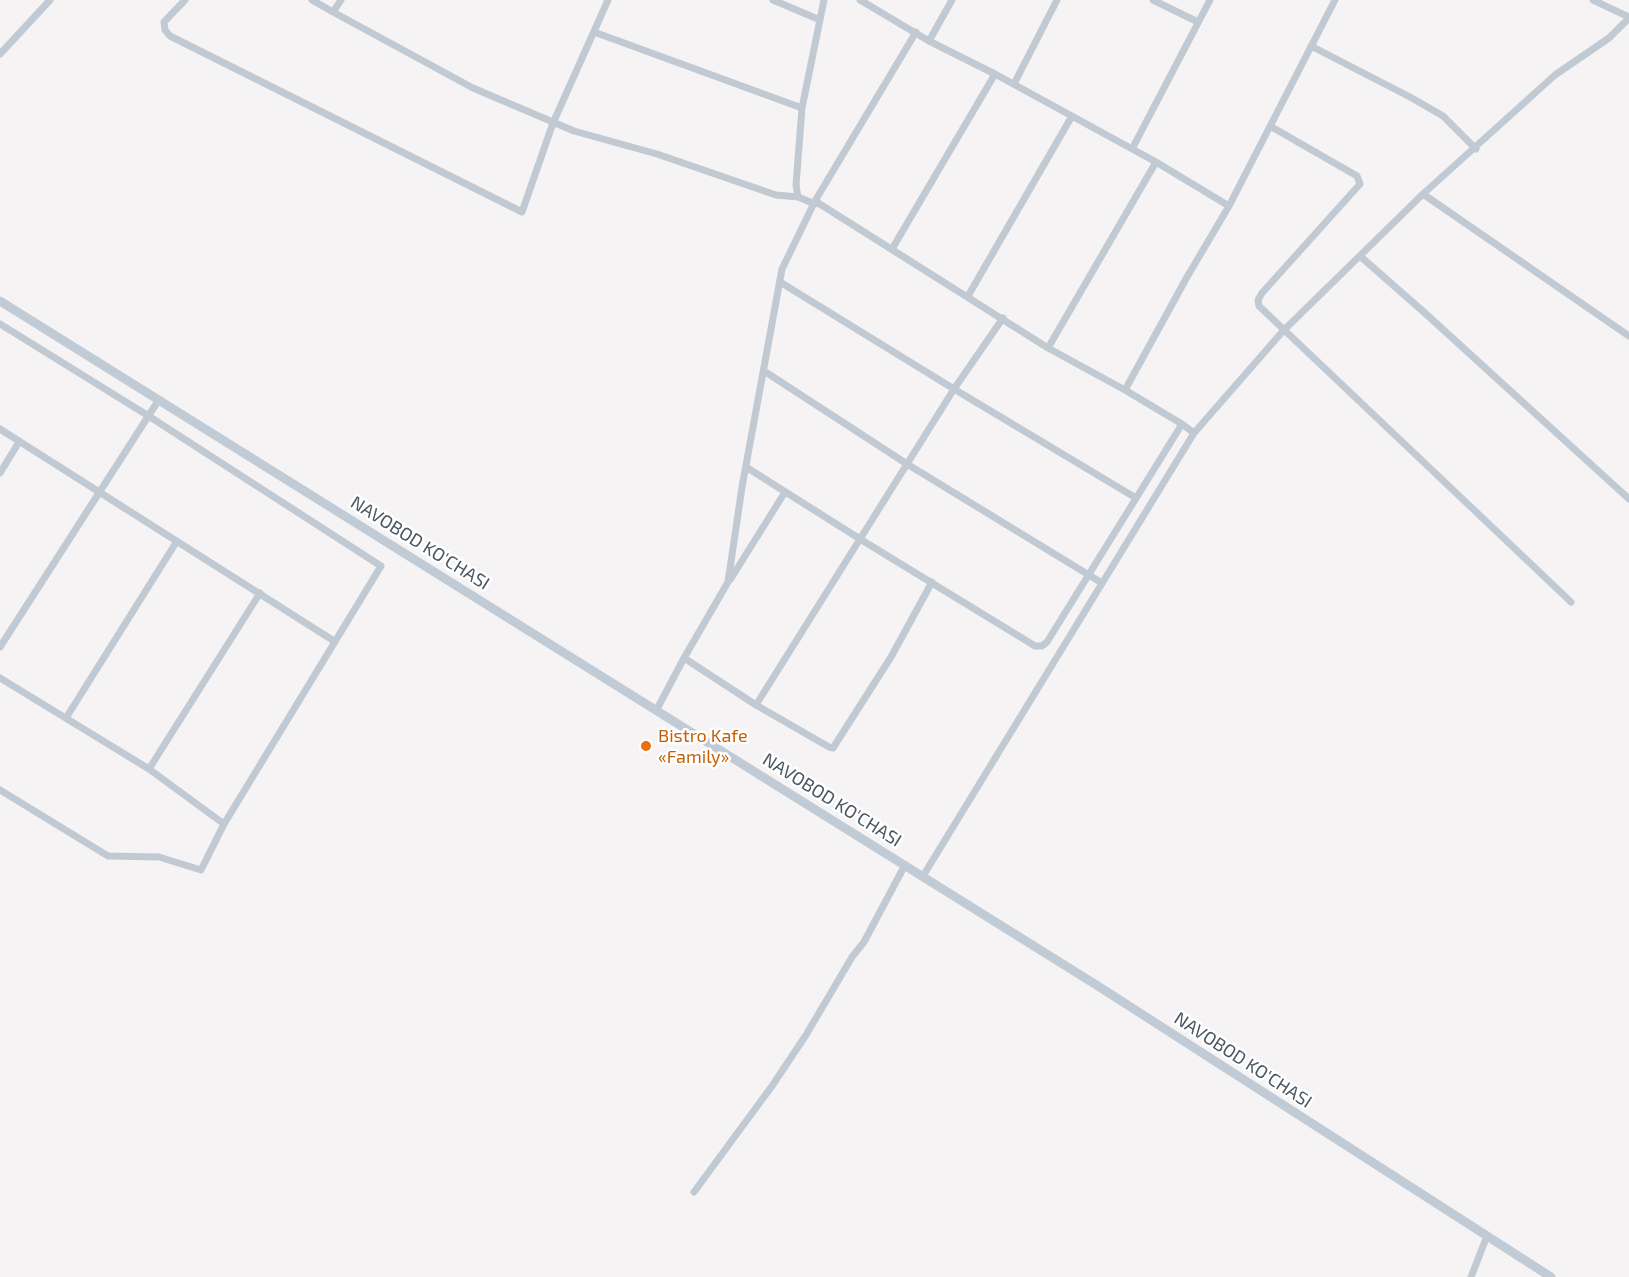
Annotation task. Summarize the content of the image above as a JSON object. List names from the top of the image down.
{
  "streets": {
    "street": ["NAVOBOD KO'CHASI"]
  },
  "places": ["Bistro Kafe «Family»"]
}
